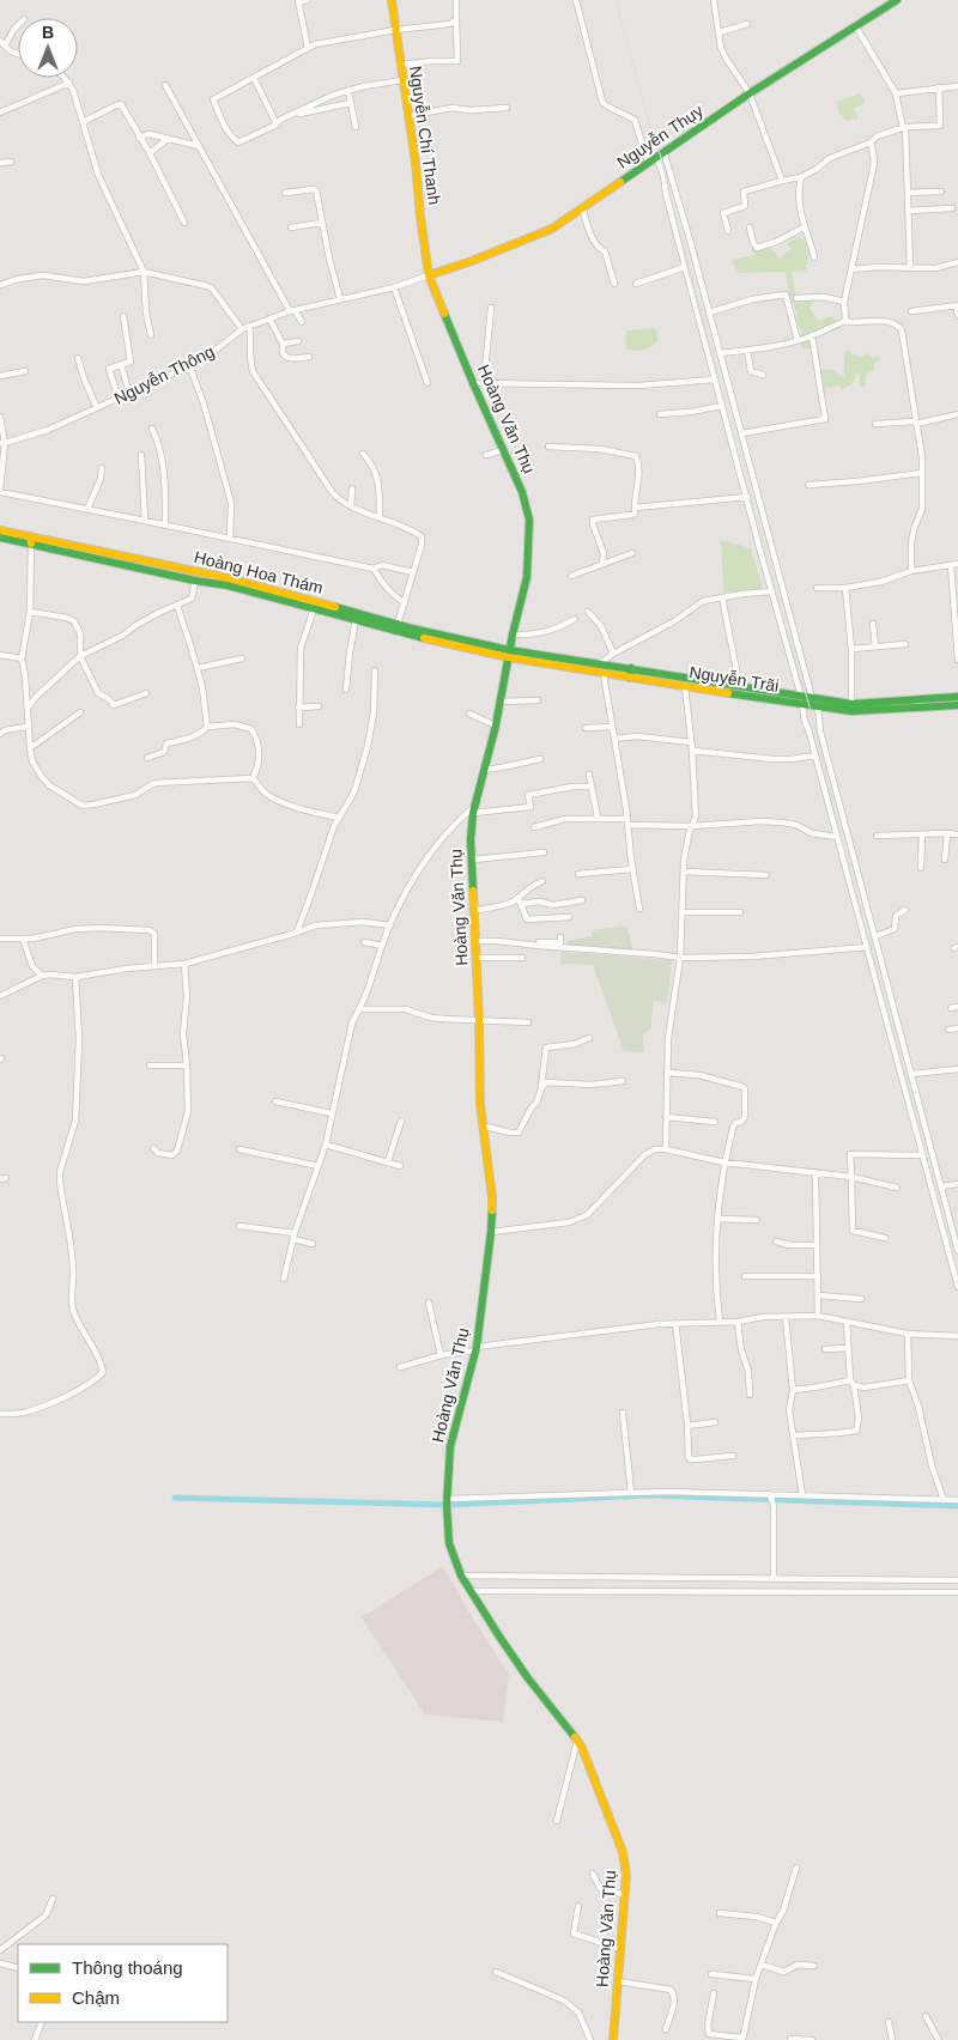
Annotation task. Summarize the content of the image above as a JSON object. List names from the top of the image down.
{
  "streets": {
    "main road": [
      "Nguyễn Chí Thanh",
      "Nguyễn Thụy",
      "Hoàng Văn Thụ",
      "Hoàng Hoa Thám",
      "Nguyễn Trãi"
    ],
    "street": ["Nguyễn Thông"]
  },
  "crossings": [
    ["Nguyễn Chí Thanh", "Nguyễn Thụy"],
    ["Nguyễn Chí Thanh", "Nguyễn Thông"],
    ["Nguyễn Chí Thanh", "Hoàng Văn Thụ"],
    ["Nguyễn Thụy", "Nguyễn Thông"],
    ["Nguyễn Thụy", "Hoàng Văn Thụ"],
    ["Nguyễn Thông", "Hoàng Văn Thụ"],
    ["Hoàng Văn Thụ", "Hoàng Hoa Thám"],
    ["Hoàng Văn Thụ", "Nguyễn Trãi"],
    ["Hoàng Hoa Thám", "Nguyễn Trãi"]
  ],
  "legend": ["Thông thoáng", "Chậm"],
  "north": "top"
}
